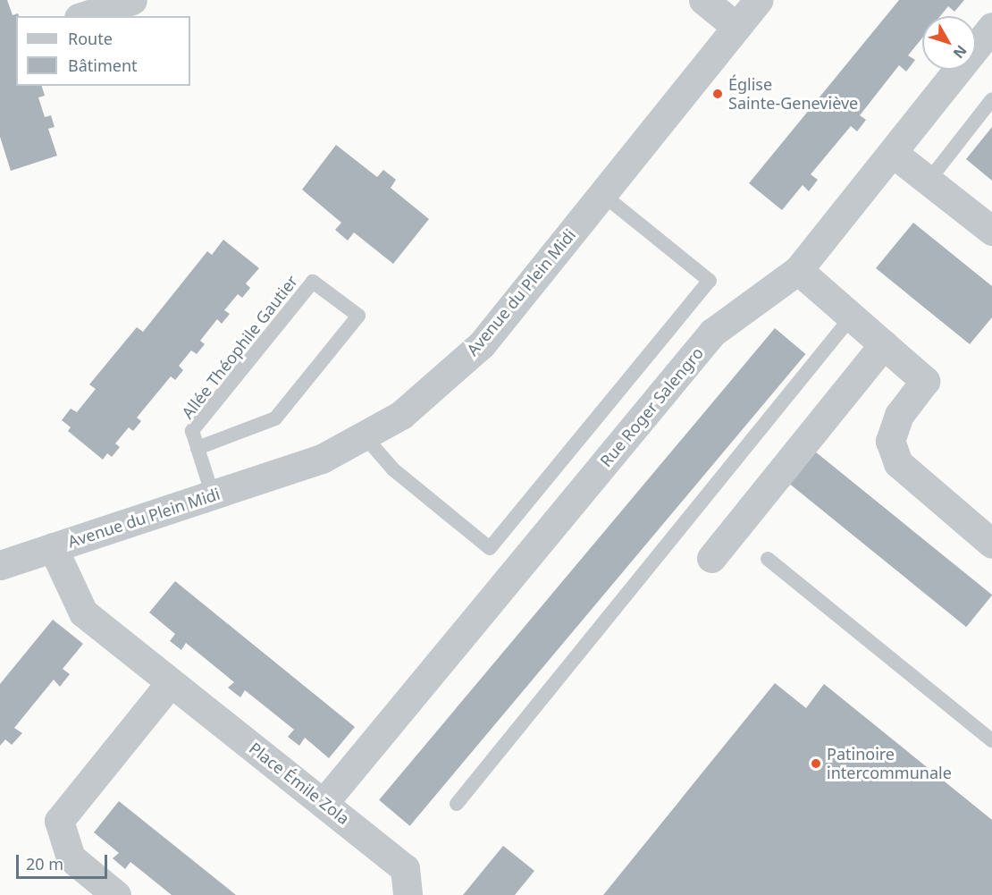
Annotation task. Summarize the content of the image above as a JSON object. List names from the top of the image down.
{
  "streets": {
    "street": ["Avenue du Plein Midi", "Rue Roger Salengro", "Place Émile Zola"],
    "lane": ["Allée Théophile Gautier"]
  },
  "crossings": [
    ["Avenue du Plein Midi", "Allée Théophile Gautier"],
    ["Avenue du Plein Midi", "Place Émile Zola"],
    ["Rue Roger Salengro", "Place Émile Zola"]
  ],
  "places": ["Église Sainte-Geneviève", "Patinoire intercommunale"],
  "legend": ["Route", "Bâtiment"],
  "scale_bar": "20 m",
  "north": "bottom right"
}
